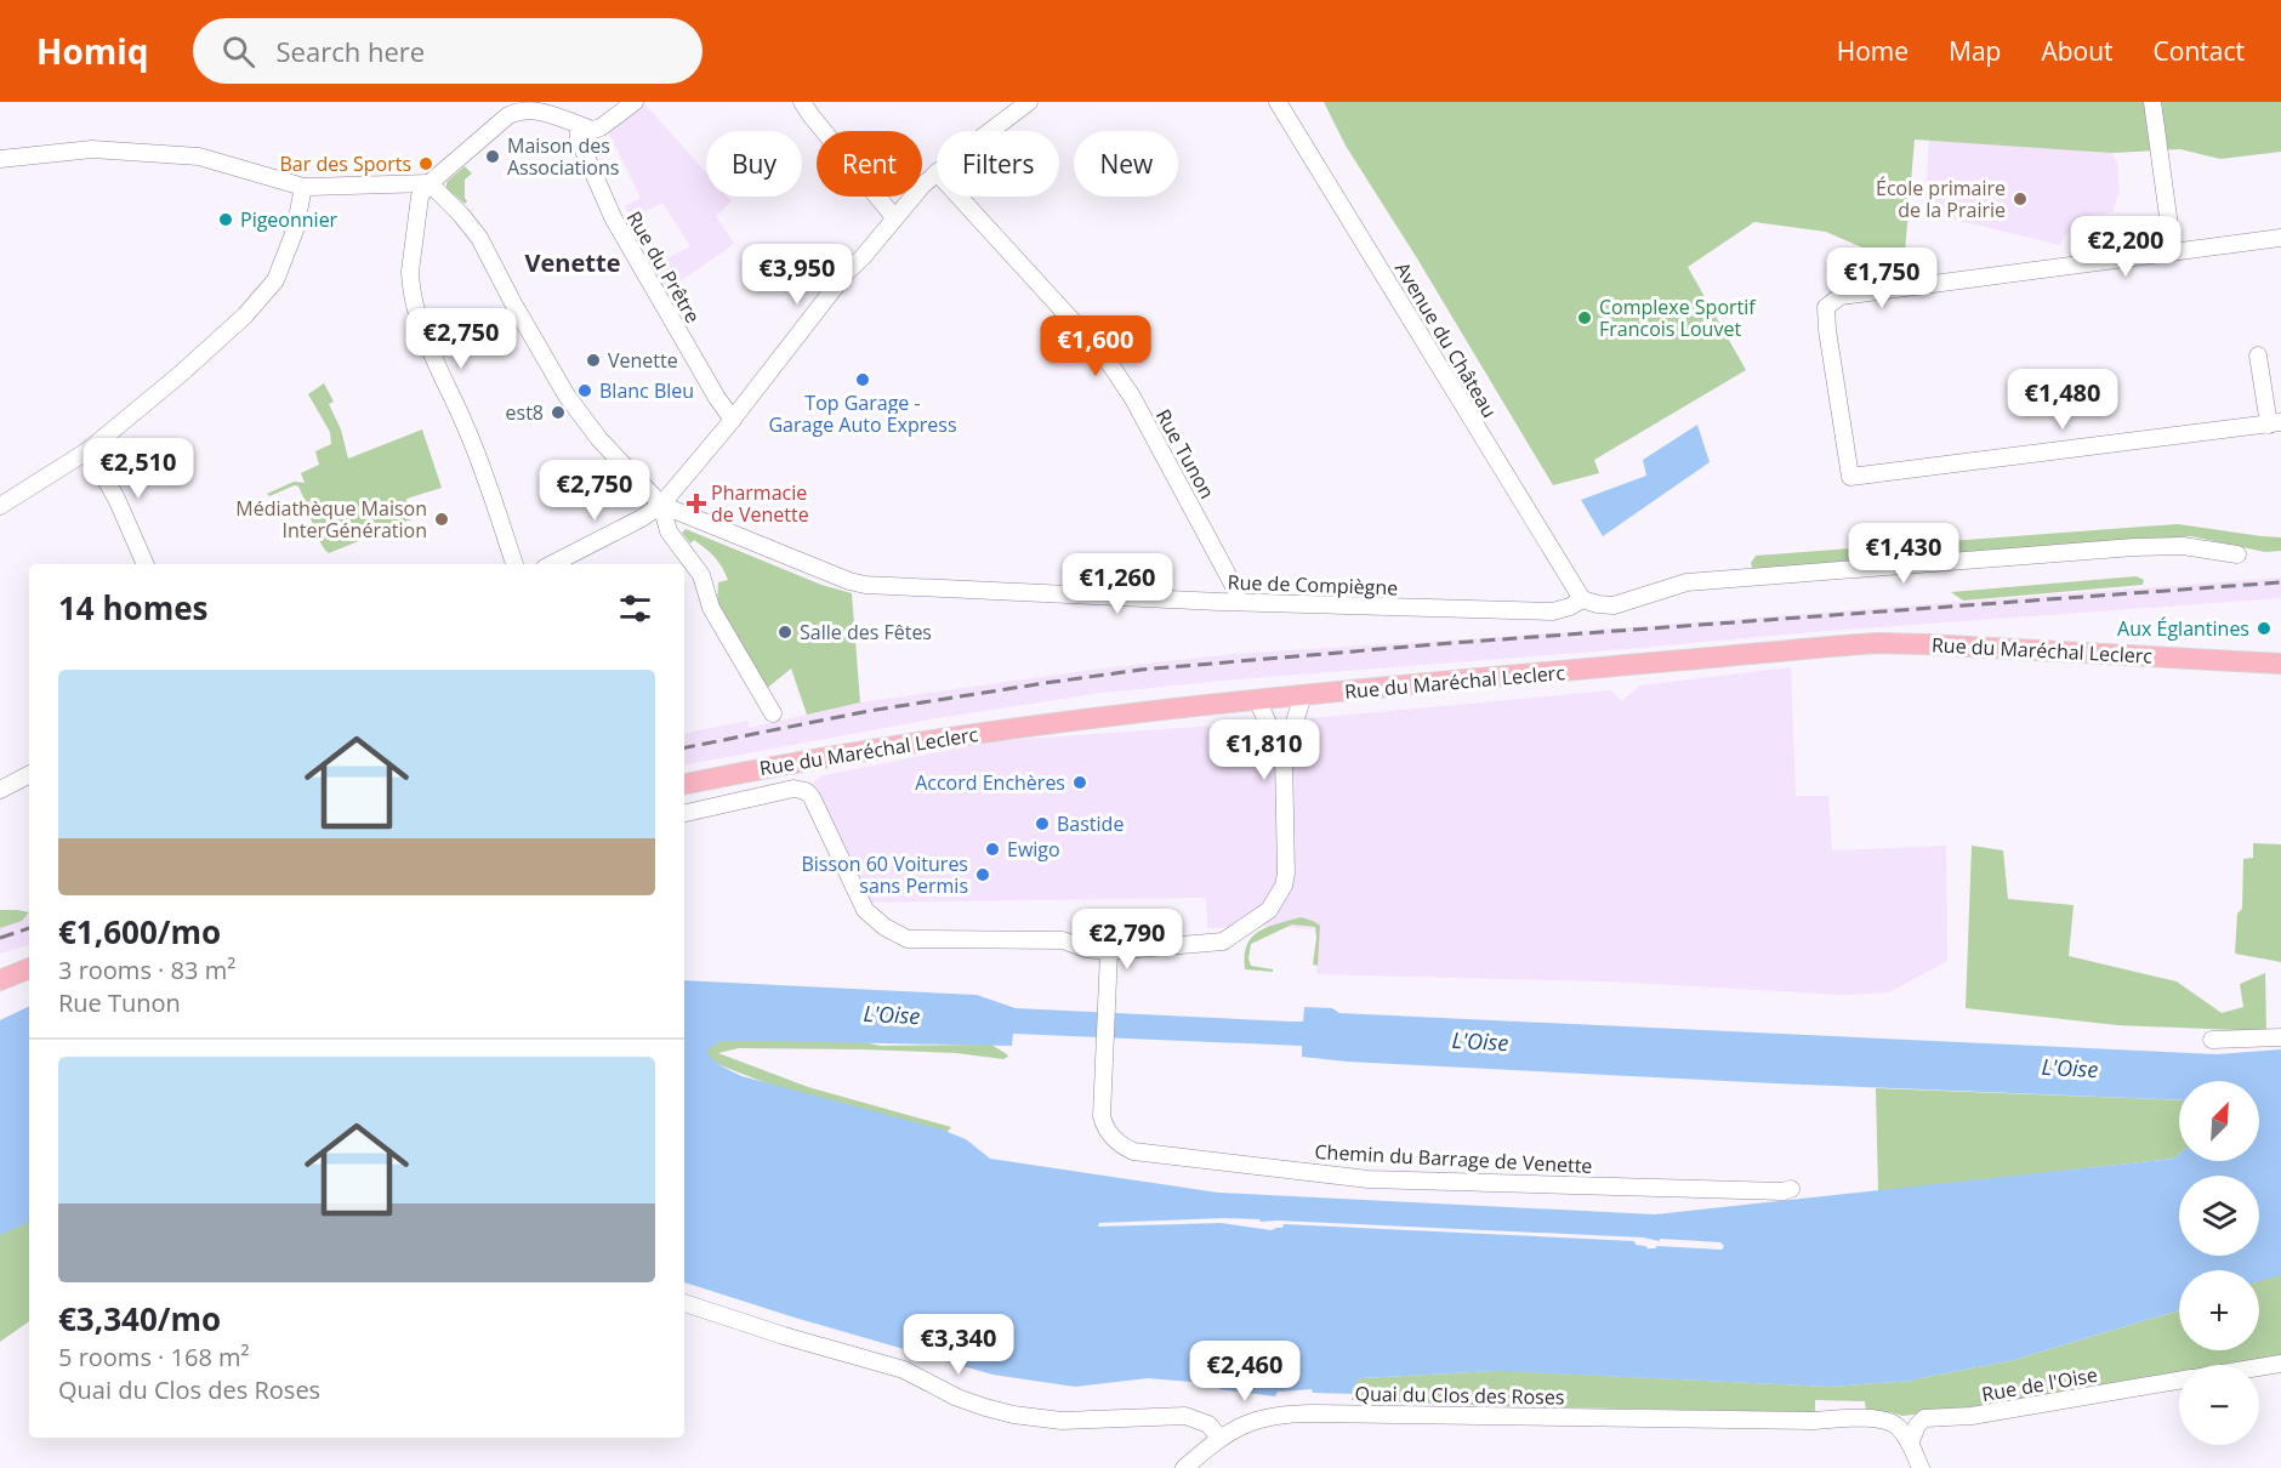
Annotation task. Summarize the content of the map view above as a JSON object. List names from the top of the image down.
{
  "streets": {
    "main road": ["Rue du Maréchal Leclerc"],
    "street": [
      "Rue du Prêtre",
      "Avenue du Château",
      "Rue Tunon",
      "Rue de Compiègne",
      "Chemin du Barrage de Venette",
      "Rue de l'Oise",
      "Quai du Clos des Roses"
    ]
  },
  "crossings": [
    ["Avenue du Château", "Rue de Compiègne"],
    ["Rue Tunon", "Rue de Compiègne"],
    ["Rue de l'Oise", "Quai du Clos des Roses"]
  ],
  "districts": ["Venette"],
  "water": ["L'Oise"],
  "places": {
    "other": [
      "Maison des Associations",
      "Bar des Sports",
      "École primaire de la Prairie",
      "Pigeonnier",
      "Complexe Sportif Francois Louvet",
      "Venette",
      "Top Garage - Garage Auto Express",
      "Blanc Bleu",
      "est8",
      "Médiathèque Maison InterGénération",
      "Aux Églantines",
      "Salle des Fêtes",
      "Accord Enchères",
      "Bastide",
      "Ewigo",
      "Bisson 60 Voitures sans Permis"
    ],
    "health": ["Pharmacie de Venette"]
  },
  "north": "top right",
  "page": {
    "header": "Homiq",
    "search": "Search here",
    "nav": [
      "Home",
      "Map",
      "About",
      "Contact"
    ],
    "chip": [
      "Buy",
      "Rent",
      "Filters",
      "New"
    ],
    "price": [
      "€2,200",
      "€3,950",
      "€1,750",
      "€2,750",
      "€1,600",
      "€1,480",
      "€2,510",
      "€2,750",
      "€1,430",
      "€1,260",
      "€1,810",
      "€2,790",
      "€3,340",
      "€2,460"
    ],
    "heading": "14 homes",
    "list": [
      {
        "name": "€1,600/mo",
        "note": "3 rooms · 83 m² · Rue Tunon"
      },
      {
        "name": "€3,340/mo",
        "note": "5 rooms · 168 m² · Quai du Clos des Roses"
      }
    ],
    "map_buttons": ["+", "−"]
  }
}
